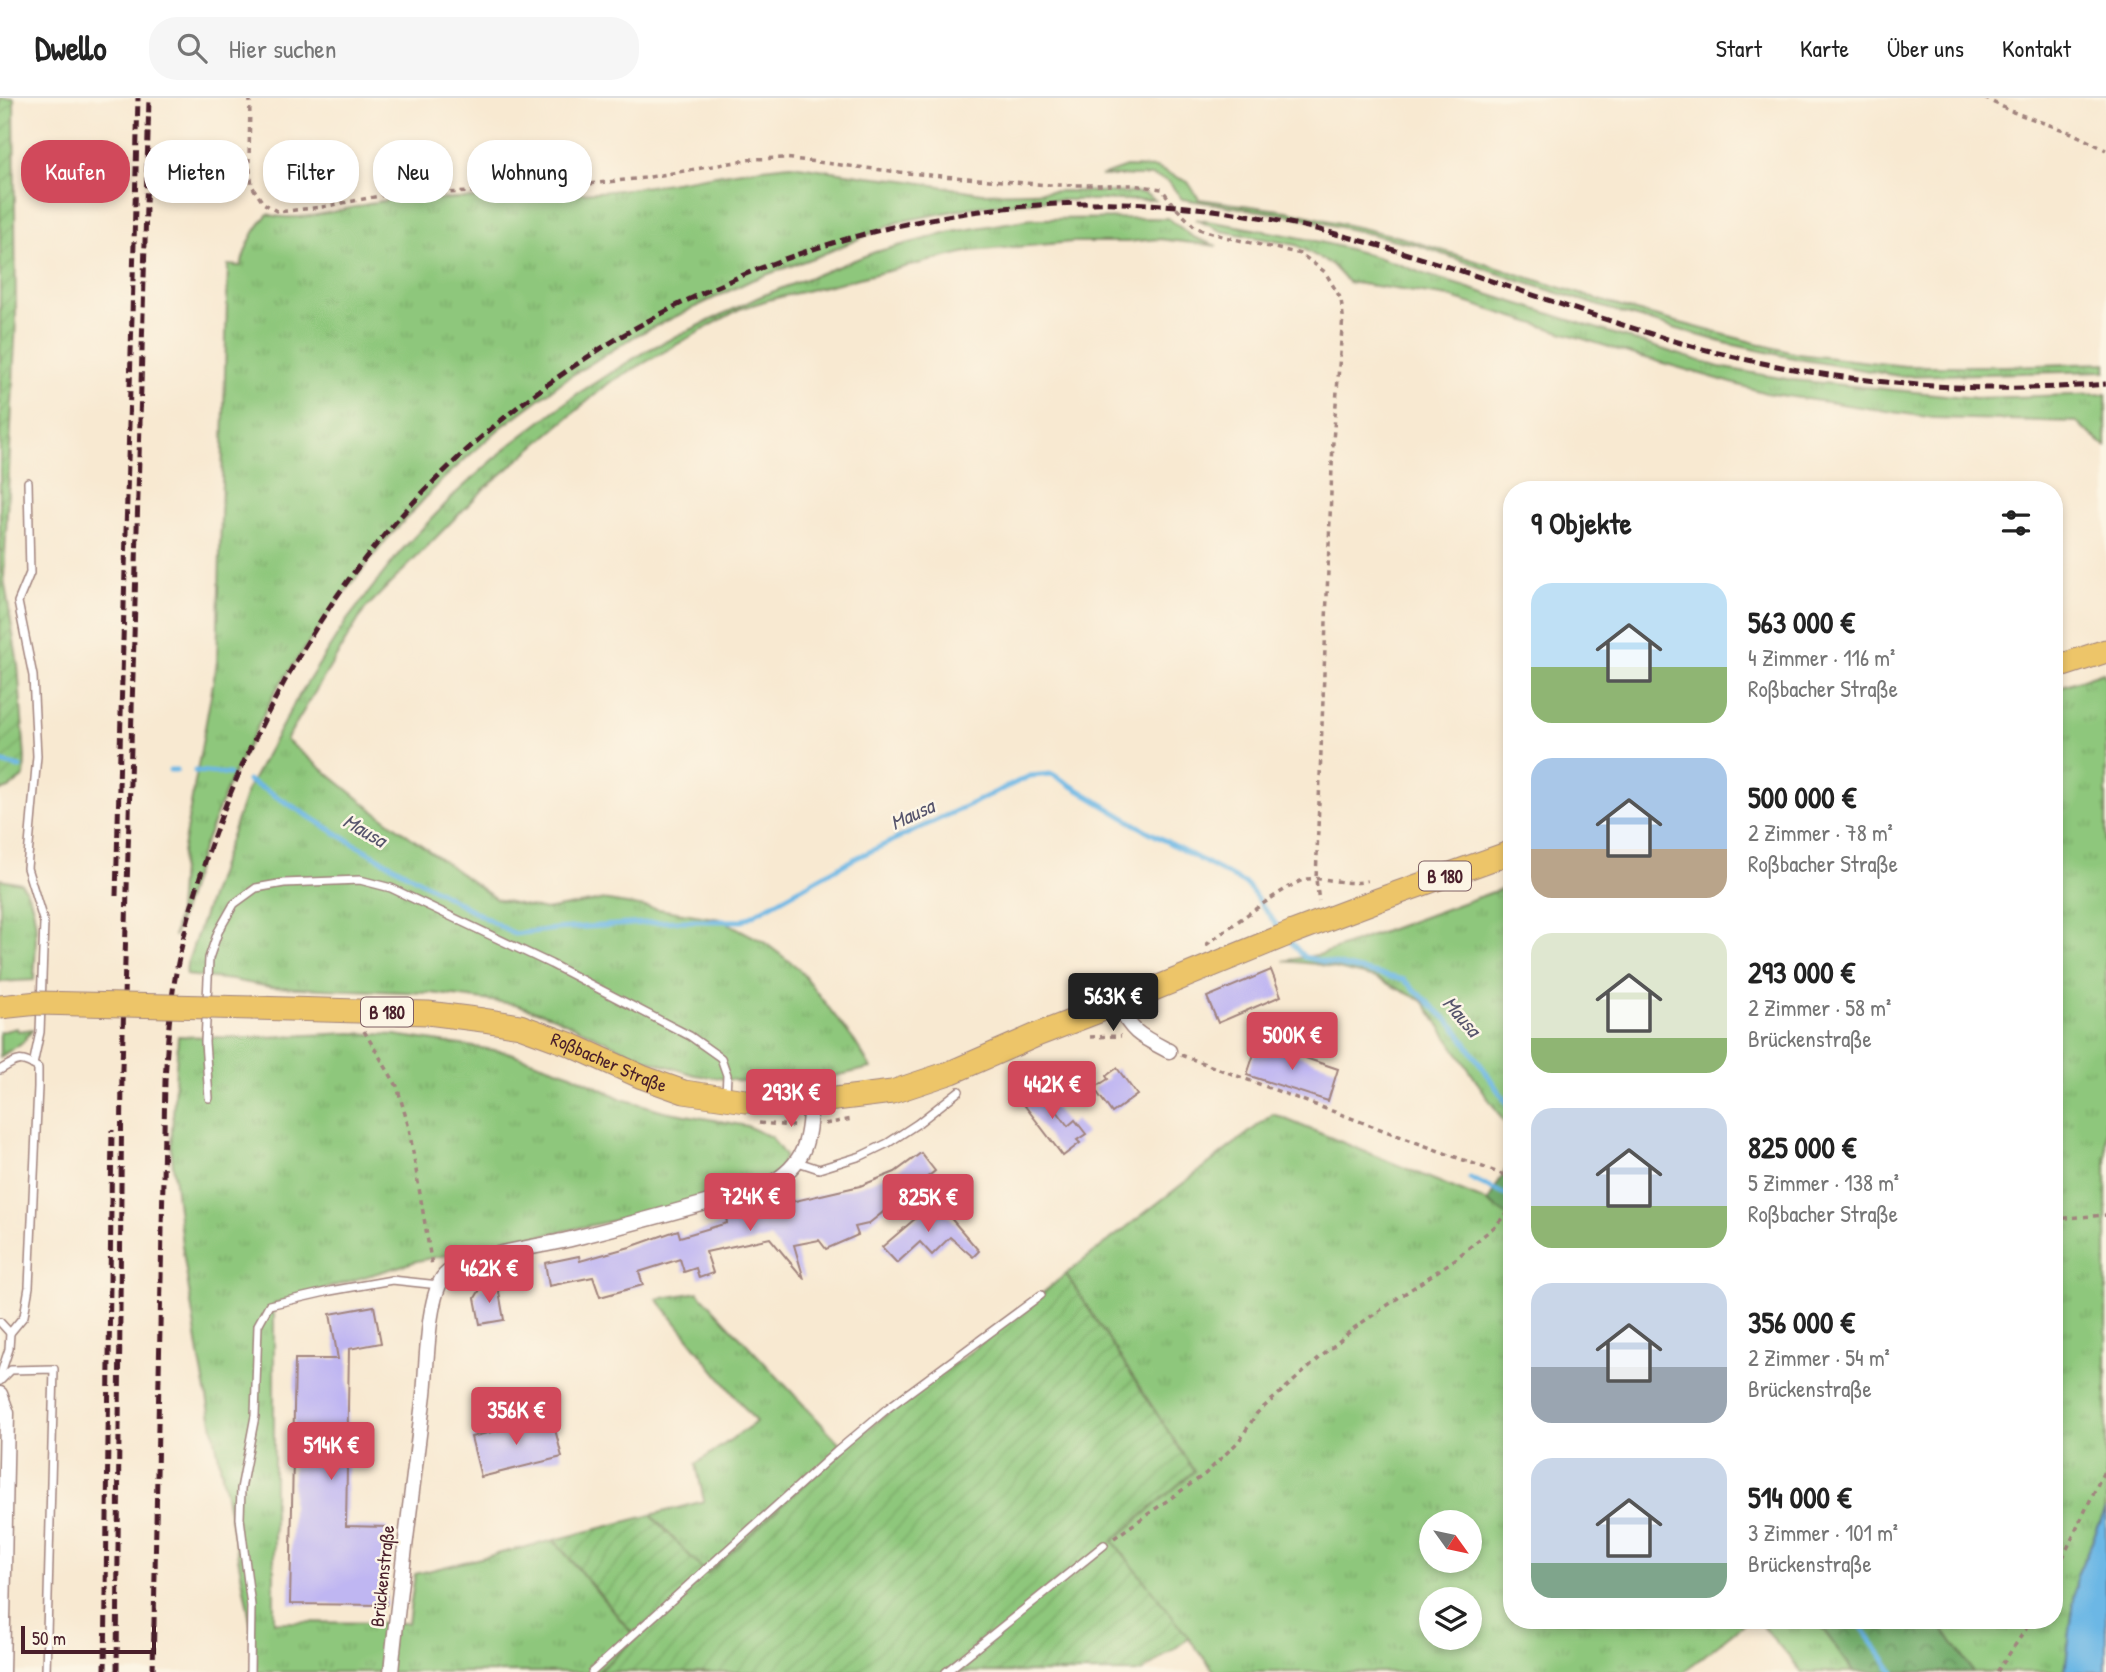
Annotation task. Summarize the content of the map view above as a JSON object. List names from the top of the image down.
{
  "streets": {
    "main road": ["B 180", "Roßbacher Straße"],
    "street": ["Brückenstraße"]
  },
  "crossings": [
    ["B 180", "Roßbacher Straße"]
  ],
  "water": ["Mausa"],
  "scale_bar": "50 m",
  "north": "bottom right",
  "page": {
    "header": "Dwello",
    "search": "Hier suchen",
    "nav": [
      "Start",
      "Karte",
      "Über uns",
      "Kontakt"
    ],
    "chip": [
      "Kaufen",
      "Mieten",
      "Filter",
      "Neu",
      "Wohnung"
    ],
    "heading": "9 Objekte",
    "list": [
      {
        "name": "563 000 €",
        "note": "4 Zimmer · 116 m² · Roßbacher Straße"
      },
      {
        "name": "500 000 €",
        "note": "2 Zimmer · 78 m² · Roßbacher Straße"
      },
      {
        "name": "293 000 €",
        "note": "2 Zimmer · 58 m² · Brückenstraße"
      },
      {
        "name": "825 000 €",
        "note": "5 Zimmer · 138 m² · Roßbacher Straße"
      },
      {
        "name": "356 000 €",
        "note": "2 Zimmer · 54 m² · Brückenstraße"
      },
      {
        "name": "514 000 €",
        "note": "3 Zimmer · 101 m² · Brückenstraße"
      }
    ],
    "price": [
      "563K €",
      "500K €",
      "442K €",
      "293K €",
      "724K €",
      "825K €",
      "462K €",
      "356K €",
      "514K €"
    ],
    "scale": "50 m"
  }
}
